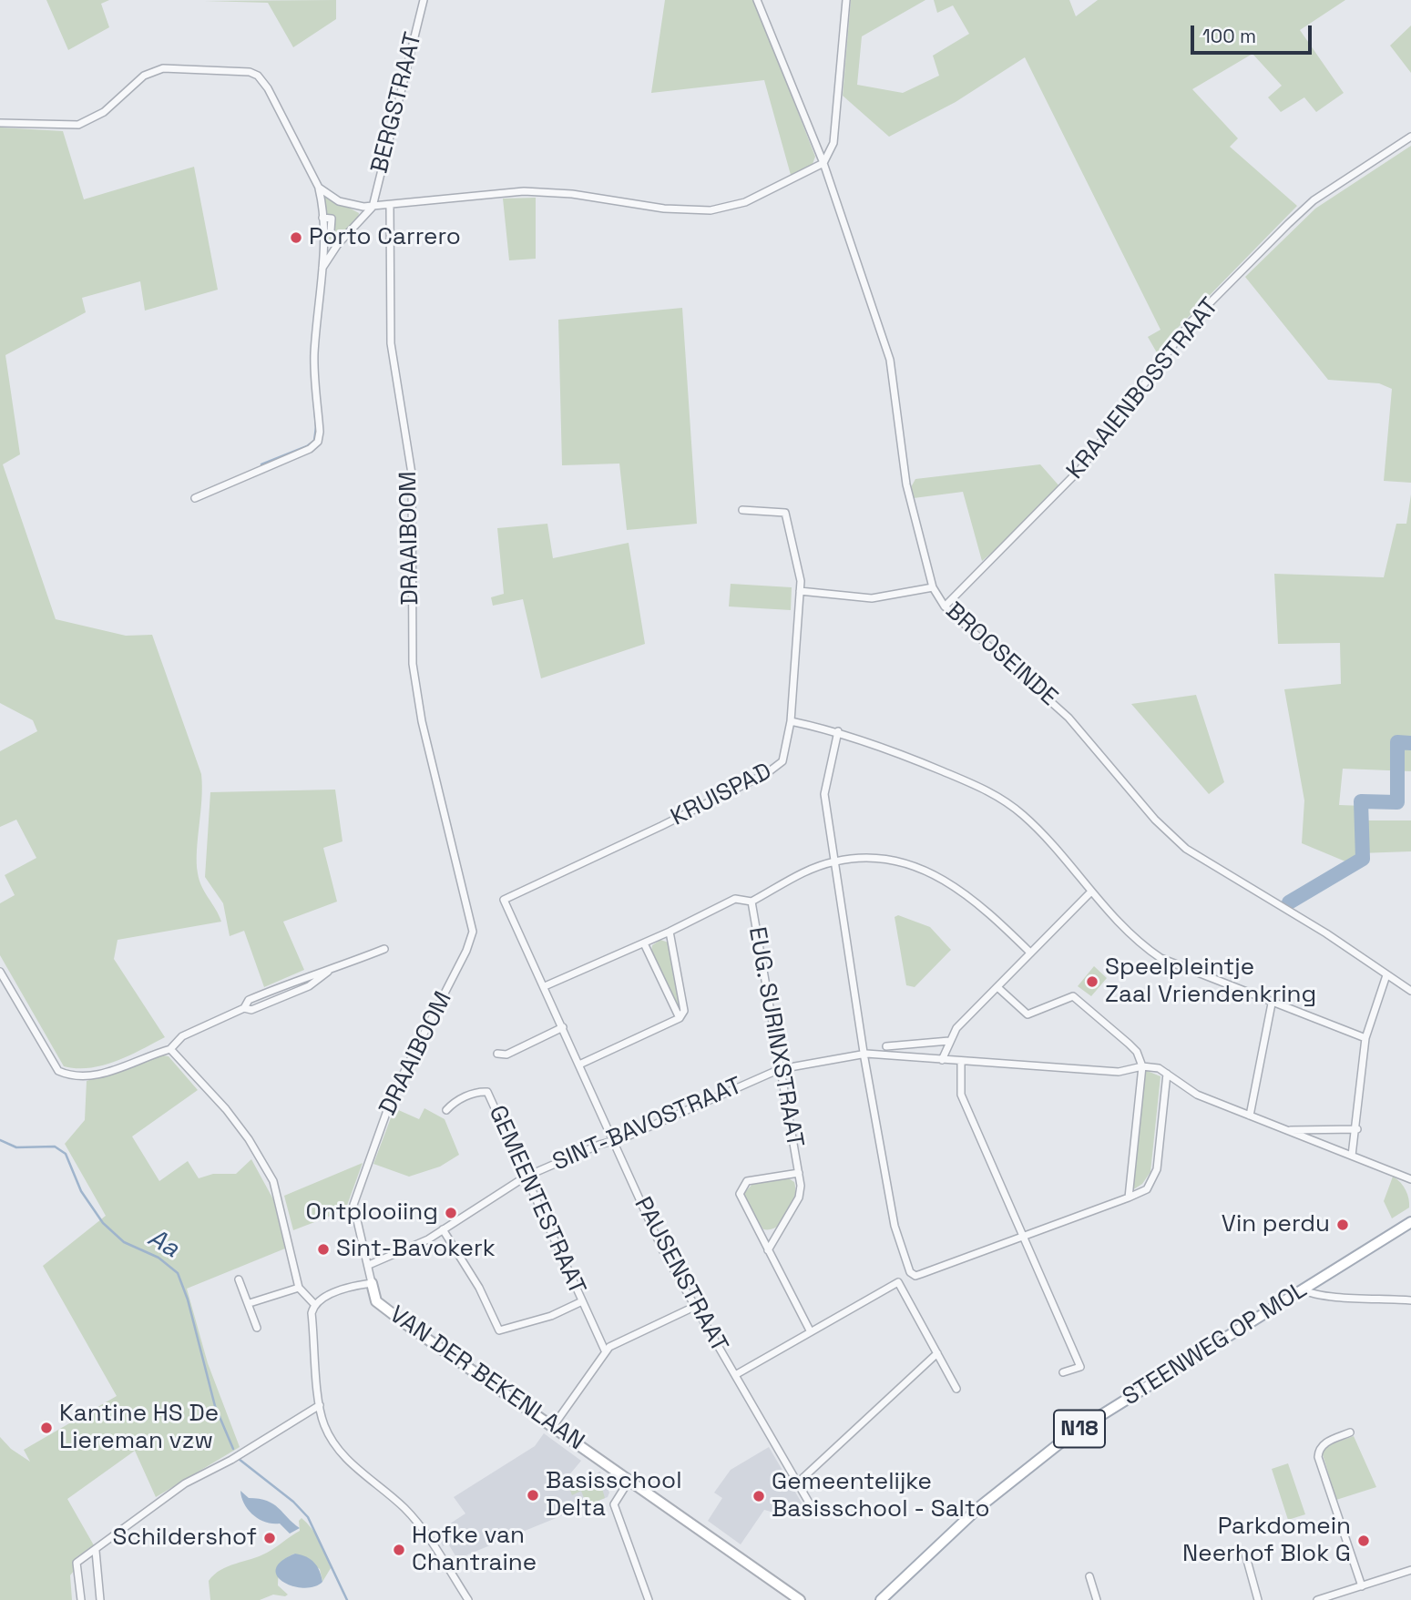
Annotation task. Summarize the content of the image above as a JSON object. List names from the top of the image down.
{
  "streets": {
    "main road": ["STEENWEG OP MOL", "VAN DER BEKENLAAN", "N18"],
    "street": [
      "BERGSTRAAT",
      "KRAAIENBOSSTRAAT",
      "DRAAIBOOM",
      "BROOSEINDE",
      "KRUISPAD",
      "EUG. SURINXSTRAAT",
      "SINT-BAVOSTRAAT",
      "GEMEENTESTRAAT",
      "PAUSENSTRAAT"
    ]
  },
  "crossings": [
    ["KRAAIENBOSSTRAAT", "BROOSEINDE"],
    ["DRAAIBOOM", "SINT-BAVOSTRAAT"],
    ["DRAAIBOOM", "VAN DER BEKENLAAN"],
    ["KRUISPAD", "PAUSENSTRAAT"],
    ["EUG. SURINXSTRAAT", "SINT-BAVOSTRAAT"],
    ["SINT-BAVOSTRAAT", "GEMEENTESTRAAT"],
    ["SINT-BAVOSTRAAT", "PAUSENSTRAAT"]
  ],
  "water": ["Aa"],
  "places": [
    "Porto Carrero",
    "Speelpleintje Zaal Vriendenkring",
    "Ontplooiing",
    "Vin perdu",
    "Sint-Bavokerk",
    "Kantine HS De Liereman vzw",
    "Basisschool Delta",
    "Gemeentelijke Basisschool - Salto",
    "Schildershof",
    "Parkdomein Neerhof Blok G",
    "Hofke van Chantraine"
  ],
  "scale_bar": "100 m"
}
